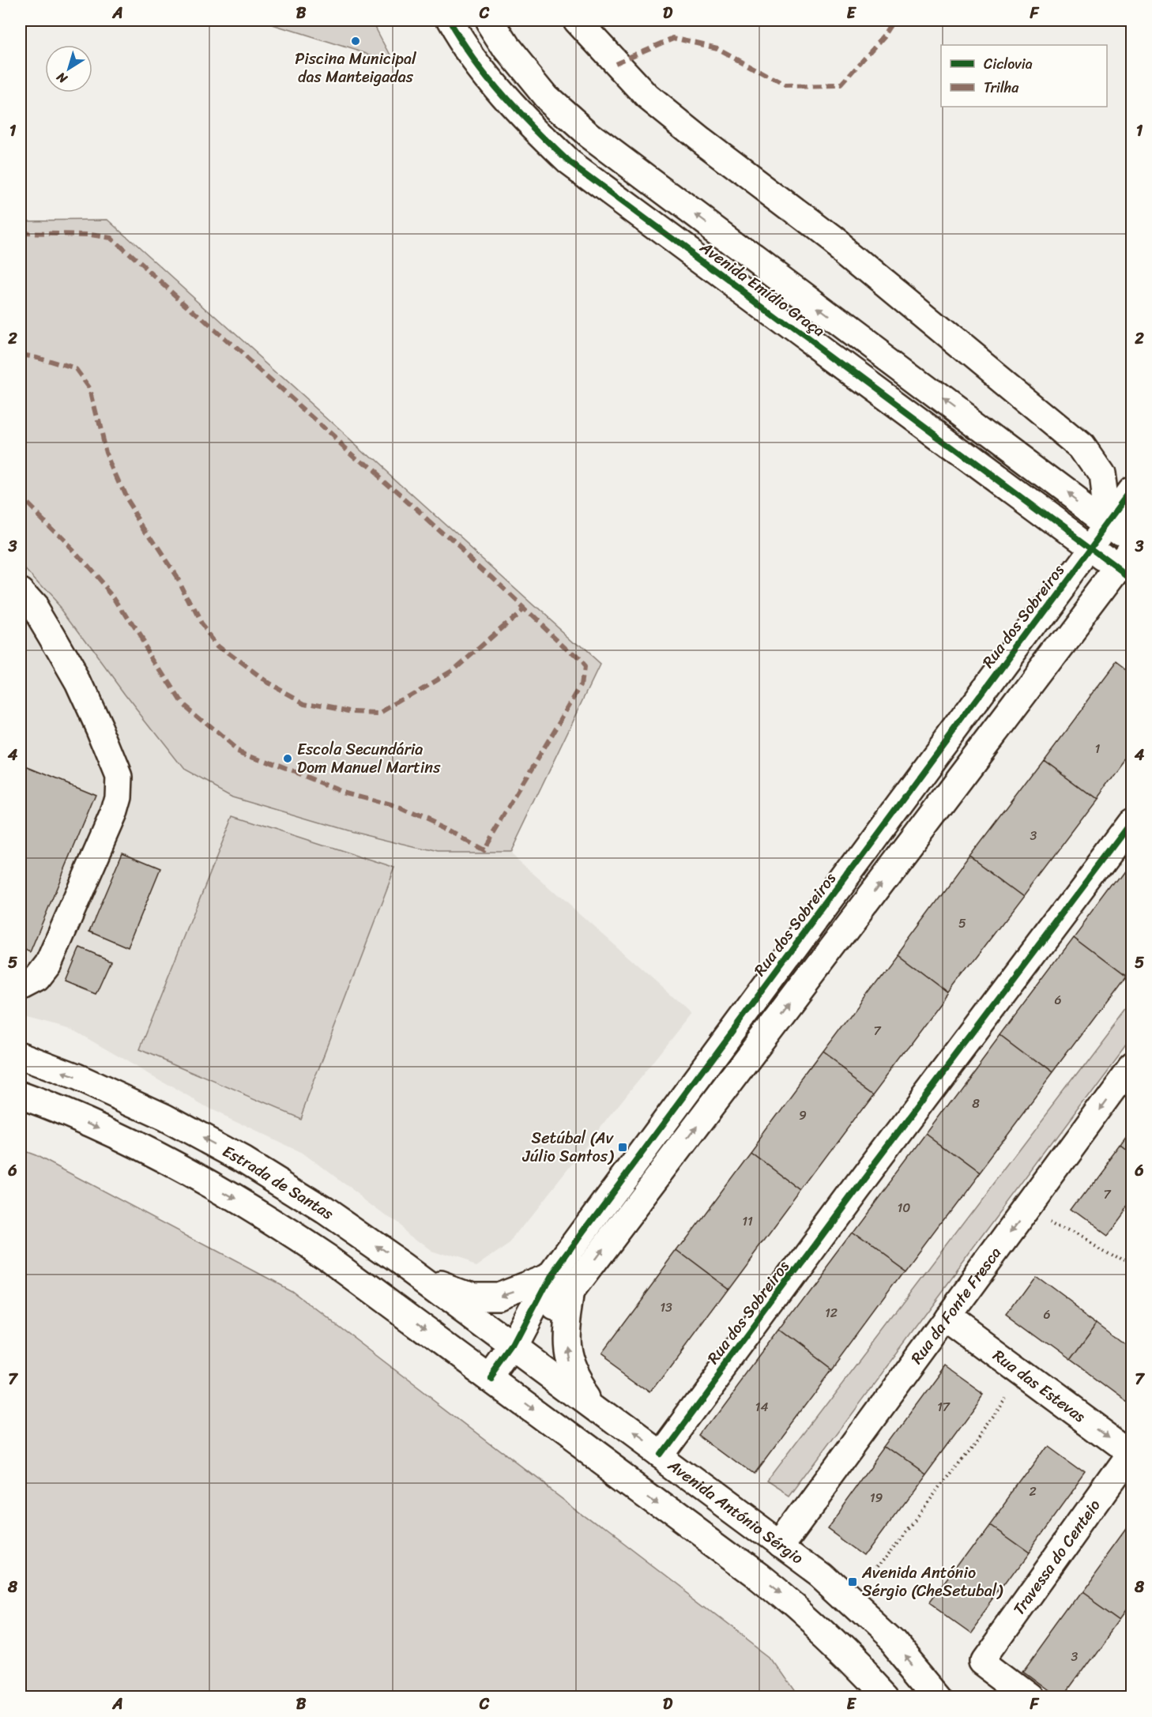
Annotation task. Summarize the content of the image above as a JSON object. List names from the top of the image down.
{
  "streets": {
    "street": [
      "Avenida Emídio Graça",
      "Rua dos Sobreiros",
      "Estrada de Santas",
      "Rua da Fonte Fresca",
      "Rua das Estevas",
      "Avenida António Sérgio",
      "Travessa do Centeio"
    ]
  },
  "crossings": [
    ["Avenida Emídio Graça", "Rua dos Sobreiros"],
    ["Rua dos Sobreiros", "Estrada de Santas"],
    ["Rua dos Sobreiros", "Avenida António Sérgio"],
    ["Estrada de Santas", "Avenida António Sérgio"],
    ["Rua da Fonte Fresca", "Rua das Estevas"],
    ["Rua da Fonte Fresca", "Avenida António Sérgio"],
    ["Rua das Estevas", "Travessa do Centeio"]
  ],
  "one_way": ["Rua da Fonte Fresca", "Rua das Estevas"],
  "places": {
    "other": ["Piscina Municipal das Manteigadas", "Escola Secundária Dom Manuel Martins"],
    "transit": ["Setúbal (Av Júlio Santos)", "Avenida António Sérgio (CheSetubal)"]
  },
  "house_numbers": [
    "1",
    "3",
    "5",
    "6",
    "7",
    "8",
    "9",
    "7",
    "10",
    "11",
    "13",
    "12",
    "6",
    "14",
    "17",
    "2",
    "19",
    "3"
  ],
  "legend": ["Ciclovia", "Trilha"],
  "north": "bottom left",
  "grid": {
    "columns": [
      "A",
      "B",
      "C",
      "D",
      "E",
      "F"
    ],
    "rows": [
      "1",
      "2",
      "3",
      "4",
      "5",
      "6",
      "7",
      "8"
    ]
  }
}
